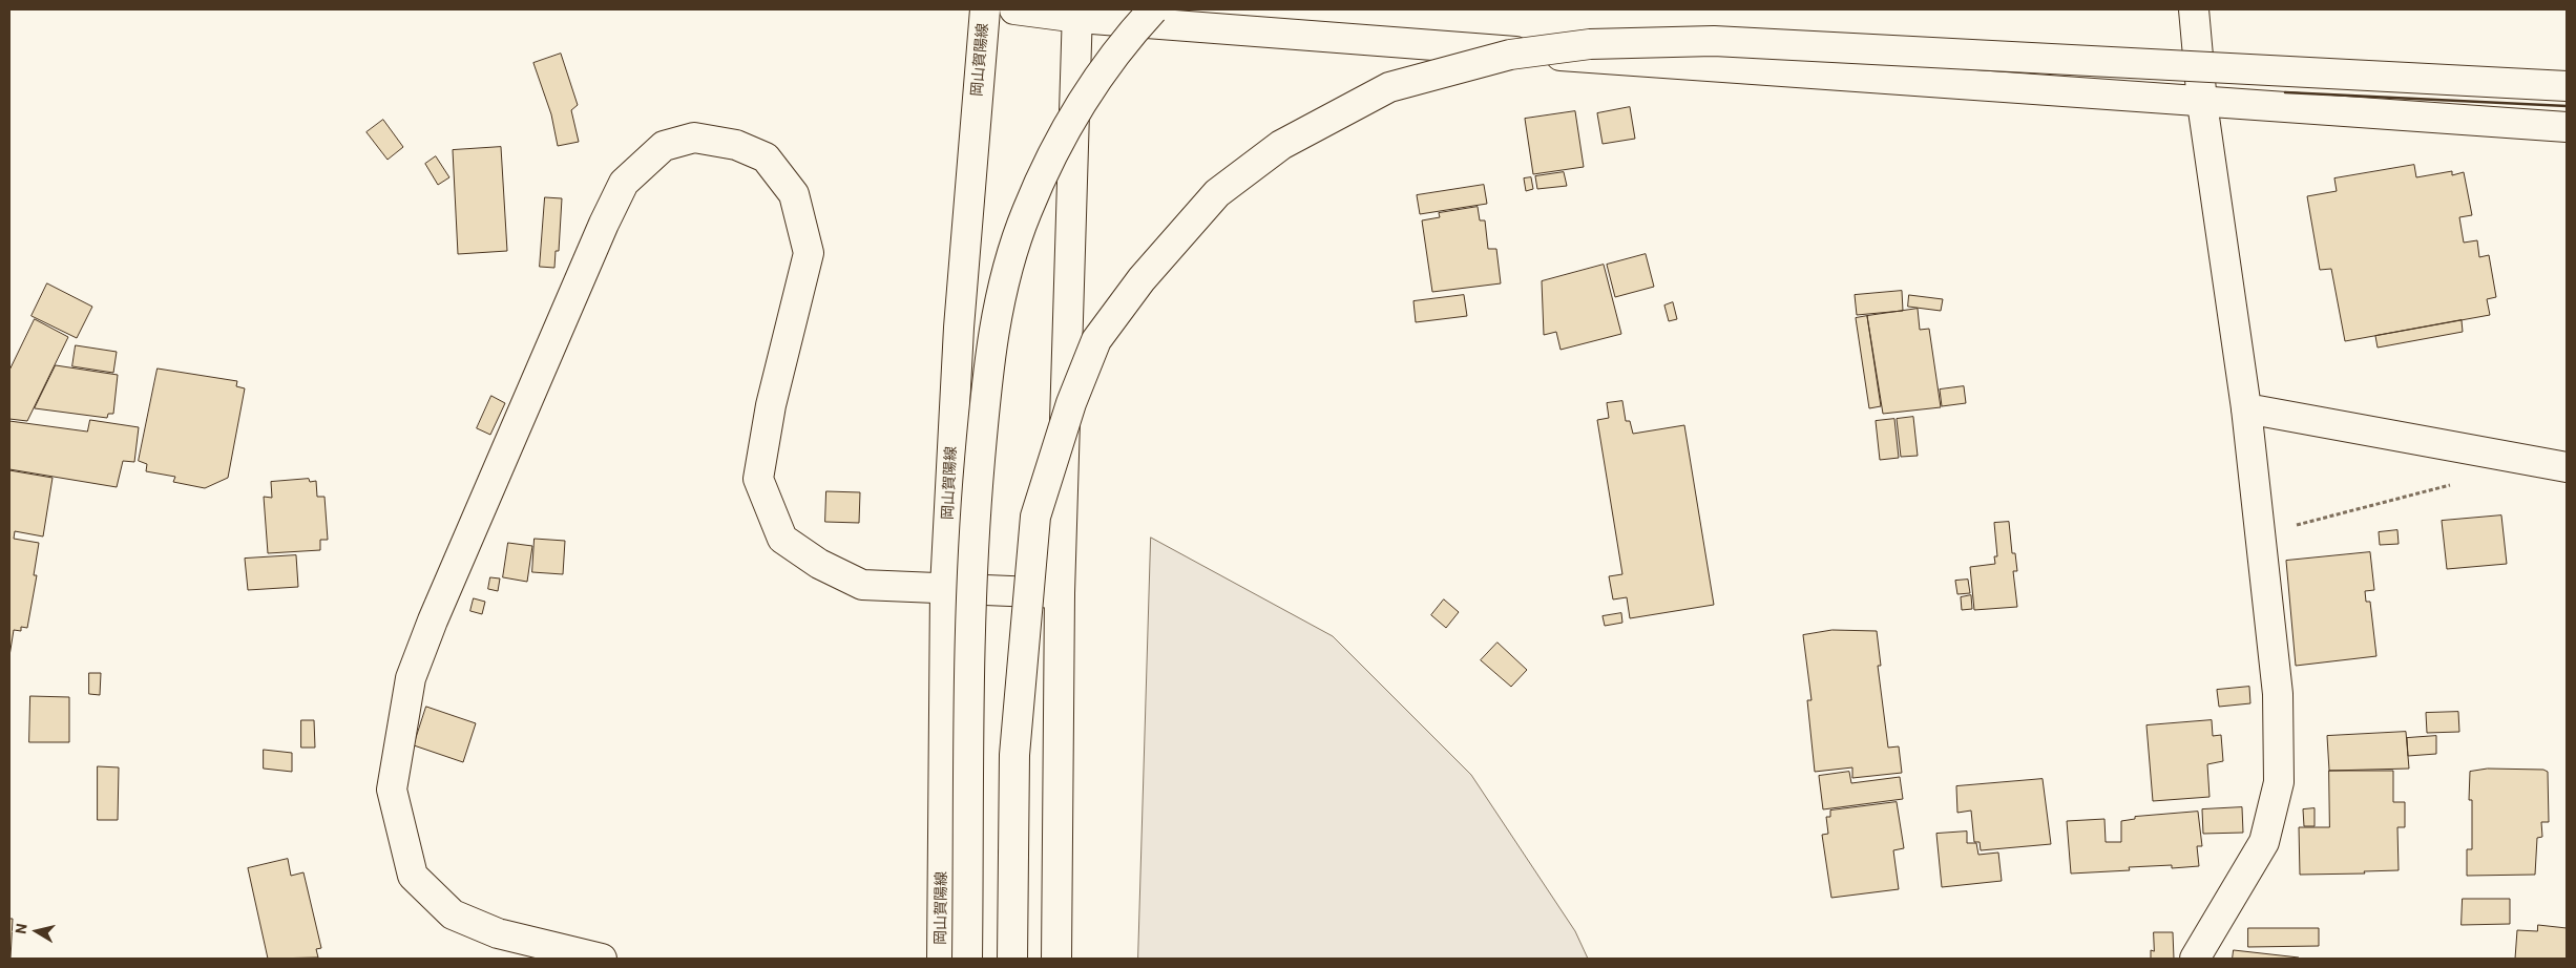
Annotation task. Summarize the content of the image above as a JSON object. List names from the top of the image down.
{
  "streets": {
    "main road": ["岡山賀陽線"]
  },
  "north": "left"
}
